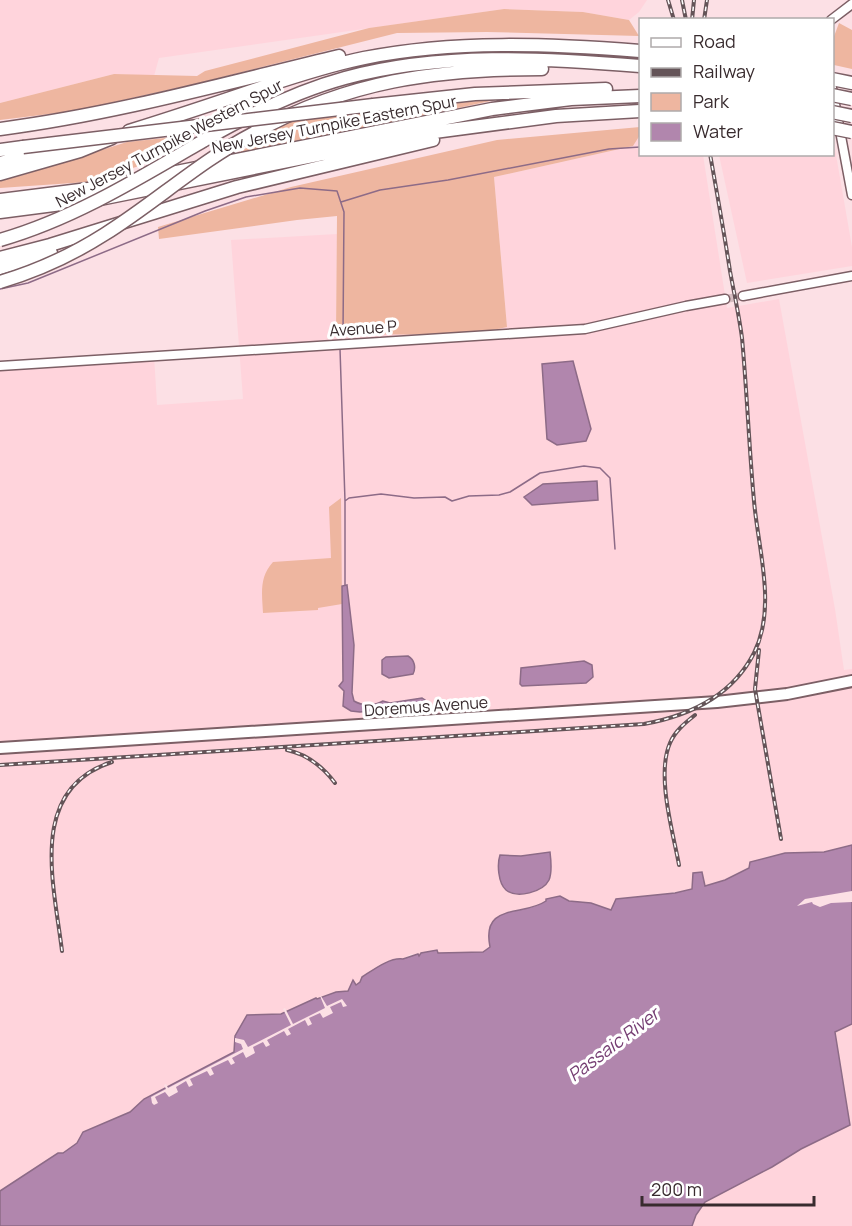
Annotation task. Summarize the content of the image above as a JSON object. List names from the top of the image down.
{
  "streets": {
    "highway": ["New Jersey Turnpike Eastern Spur", "New Jersey Turnpike Western Spur"],
    "main road": ["Doremus Avenue"],
    "street": ["Avenue P"]
  },
  "water": ["Passaic River"],
  "legend": [
    "Road",
    "Railway",
    "Park",
    "Water"
  ],
  "scale_bar": "200 m"
}
